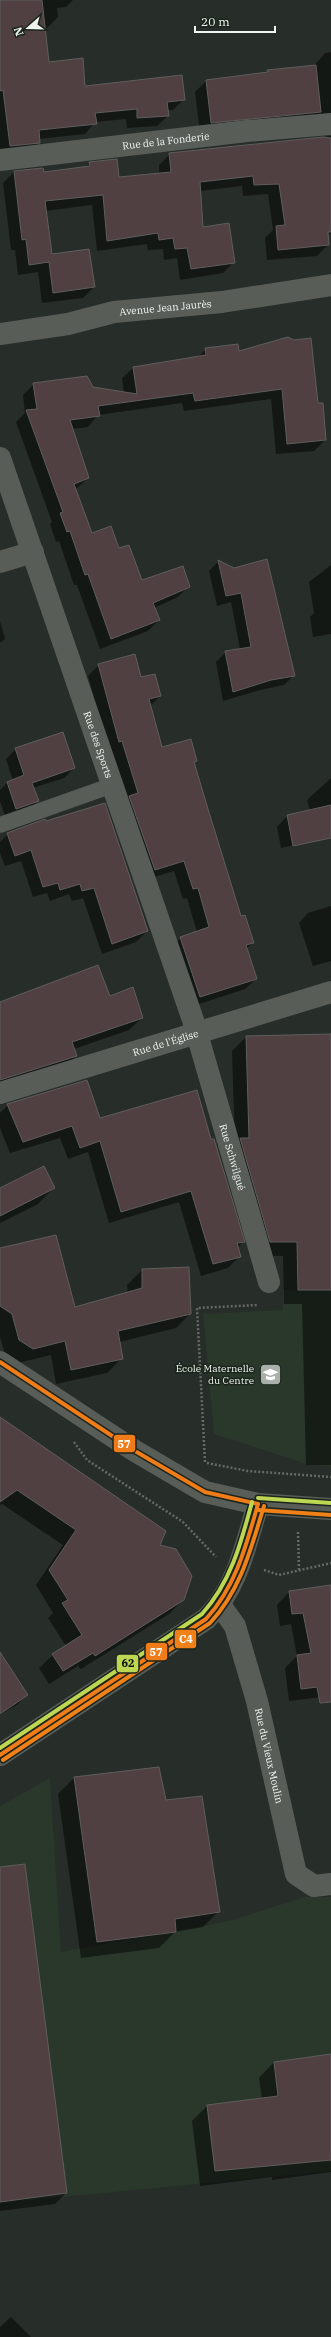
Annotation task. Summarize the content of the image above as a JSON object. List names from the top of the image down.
{
  "streets": {
    "street": [
      "Rue de la Fonderie",
      "Avenue Jean Jaurès",
      "Rue des Sports",
      "Rue de l'Église",
      "Rue Schwilgué",
      "Rue du Vieux Moulin"
    ]
  },
  "crossings": [
    ["Rue des Sports", "Rue de l'Église"],
    ["Rue des Sports", "Rue Schwilgué"],
    ["Rue de l'Église", "Rue Schwilgué"]
  ],
  "places": {
    "school or university": ["École Maternelle du Centre"]
  },
  "lines": ["transit line 57", "transit line 62", "transit line C4"],
  "scale_bar": "20 m",
  "north": "left"
}
